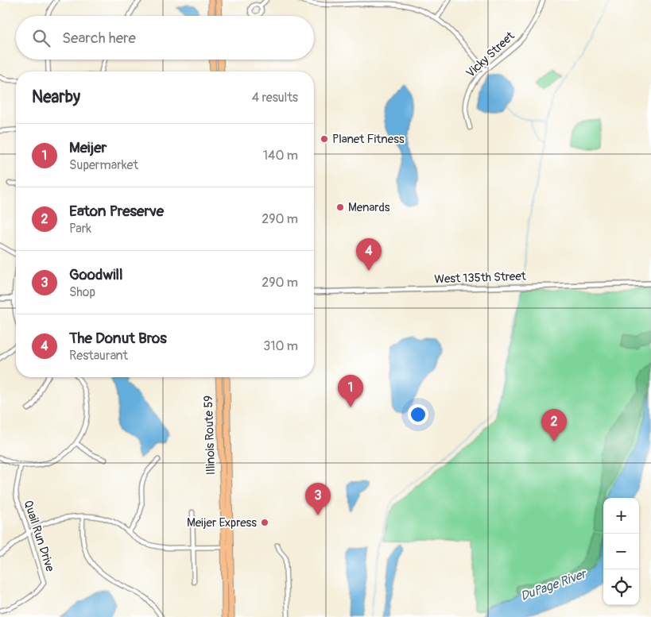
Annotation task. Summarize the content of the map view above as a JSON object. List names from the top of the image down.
{
  "streets": {
    "main road": ["Illinois Route 59"],
    "street": ["Vicky Street", "West 135th Street", "Quail Run Drive"]
  },
  "water": ["DuPage River"],
  "places": ["Planet Fitness", "Menards", "Meijer Express"],
  "page": {
    "search": "Search here",
    "heading": ["Nearby", "4 results"],
    "list": [
      {
        "mark": "1",
        "name": "Meijer",
        "note": "Supermarket",
        "value": "140 m"
      },
      {
        "mark": "2",
        "name": "Eaton Preserve",
        "note": "Park",
        "value": "290 m"
      },
      {
        "mark": "3",
        "name": "Goodwill",
        "note": "Shop",
        "value": "290 m"
      },
      {
        "mark": "4",
        "name": "The Donut Bros",
        "note": "Restaurant",
        "value": "310 m"
      }
    ],
    "pins": [
      "4",
      "1",
      "2",
      "3"
    ],
    "map_buttons": ["+", "−"]
  }
}
